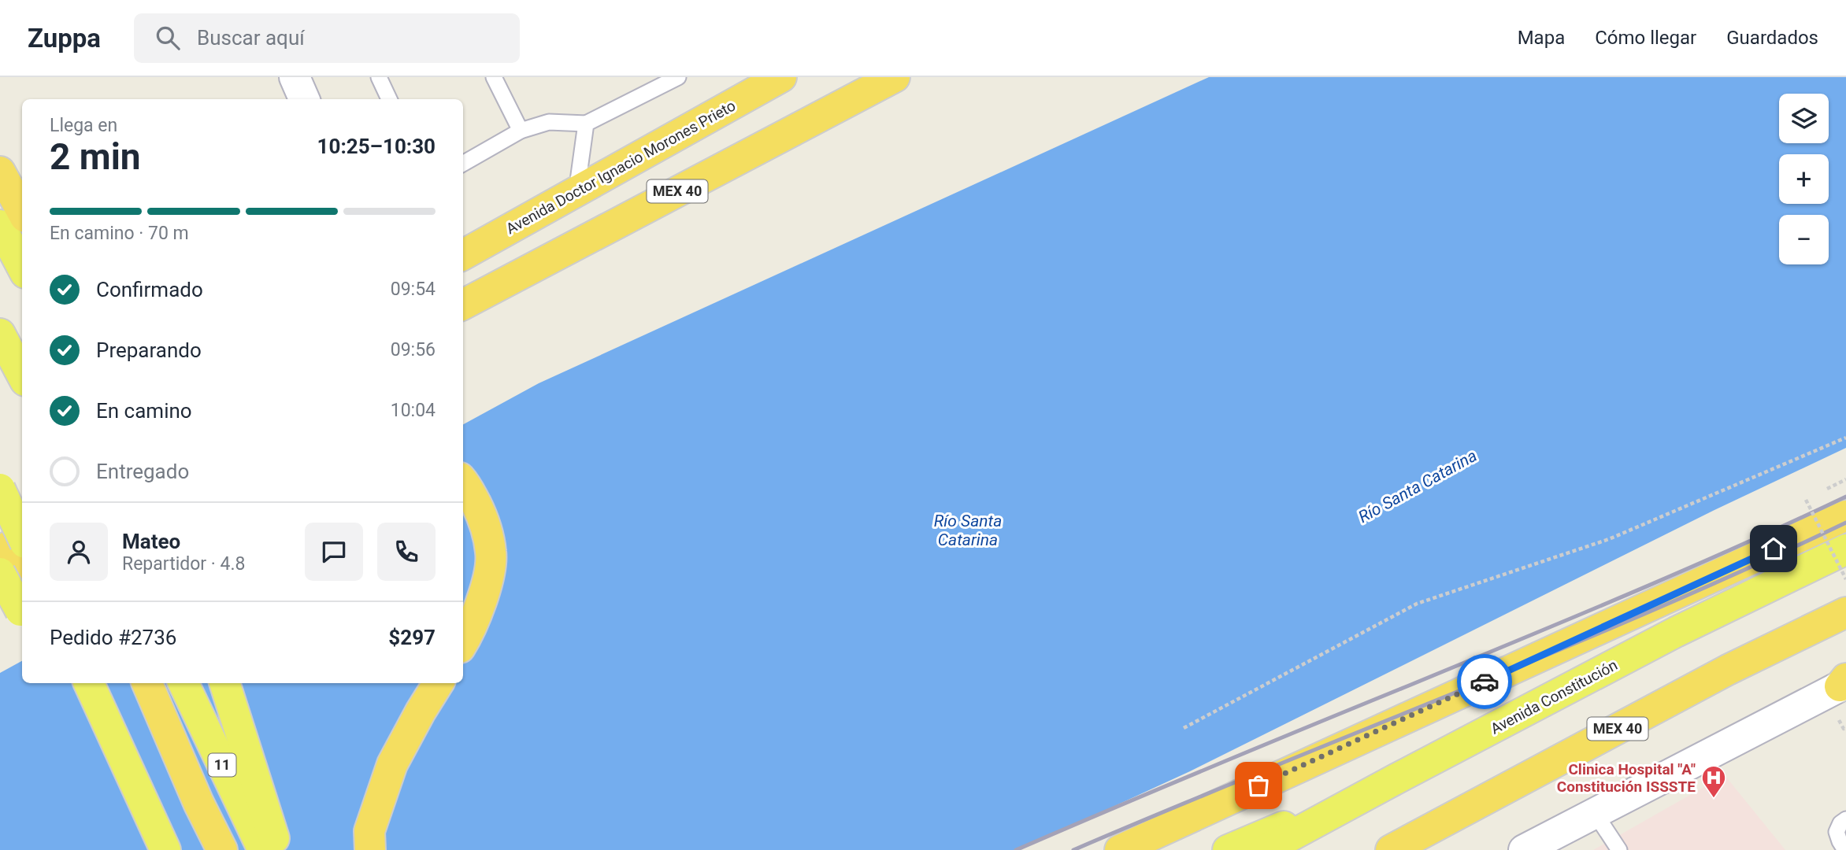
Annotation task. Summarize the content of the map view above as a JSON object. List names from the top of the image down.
{
  "streets": {
    "highway": ["Avenida Doctor Ignacio Morones Prieto", "MEX 40"],
    "main road": ["Avenida Constitución", "11"]
  },
  "water": ["Río Santa Catarina"],
  "places": {
    "hospital": ["Clinica Hospital \"A\" Constitución ISSSTE"]
  },
  "page": {
    "header": "Zuppa",
    "search": "Buscar aquí",
    "nav": ["Mapa", "Cómo llegar", "Guardados"],
    "map_buttons": ["+", "−"],
    "heading": ["2 min", "Llega en", "10:25–10:30"],
    "panel": [
      "Mateo",
      "Repartidor · 4.8",
      "Pedido #2736",
      "$297"
    ],
    "bar": "En camino · 70 m",
    "list": [
      ["Confirmado", "09:54"],
      ["Preparando", "09:56"],
      ["En camino", "10:04"],
      "Entregado"
    ]
  }
}
